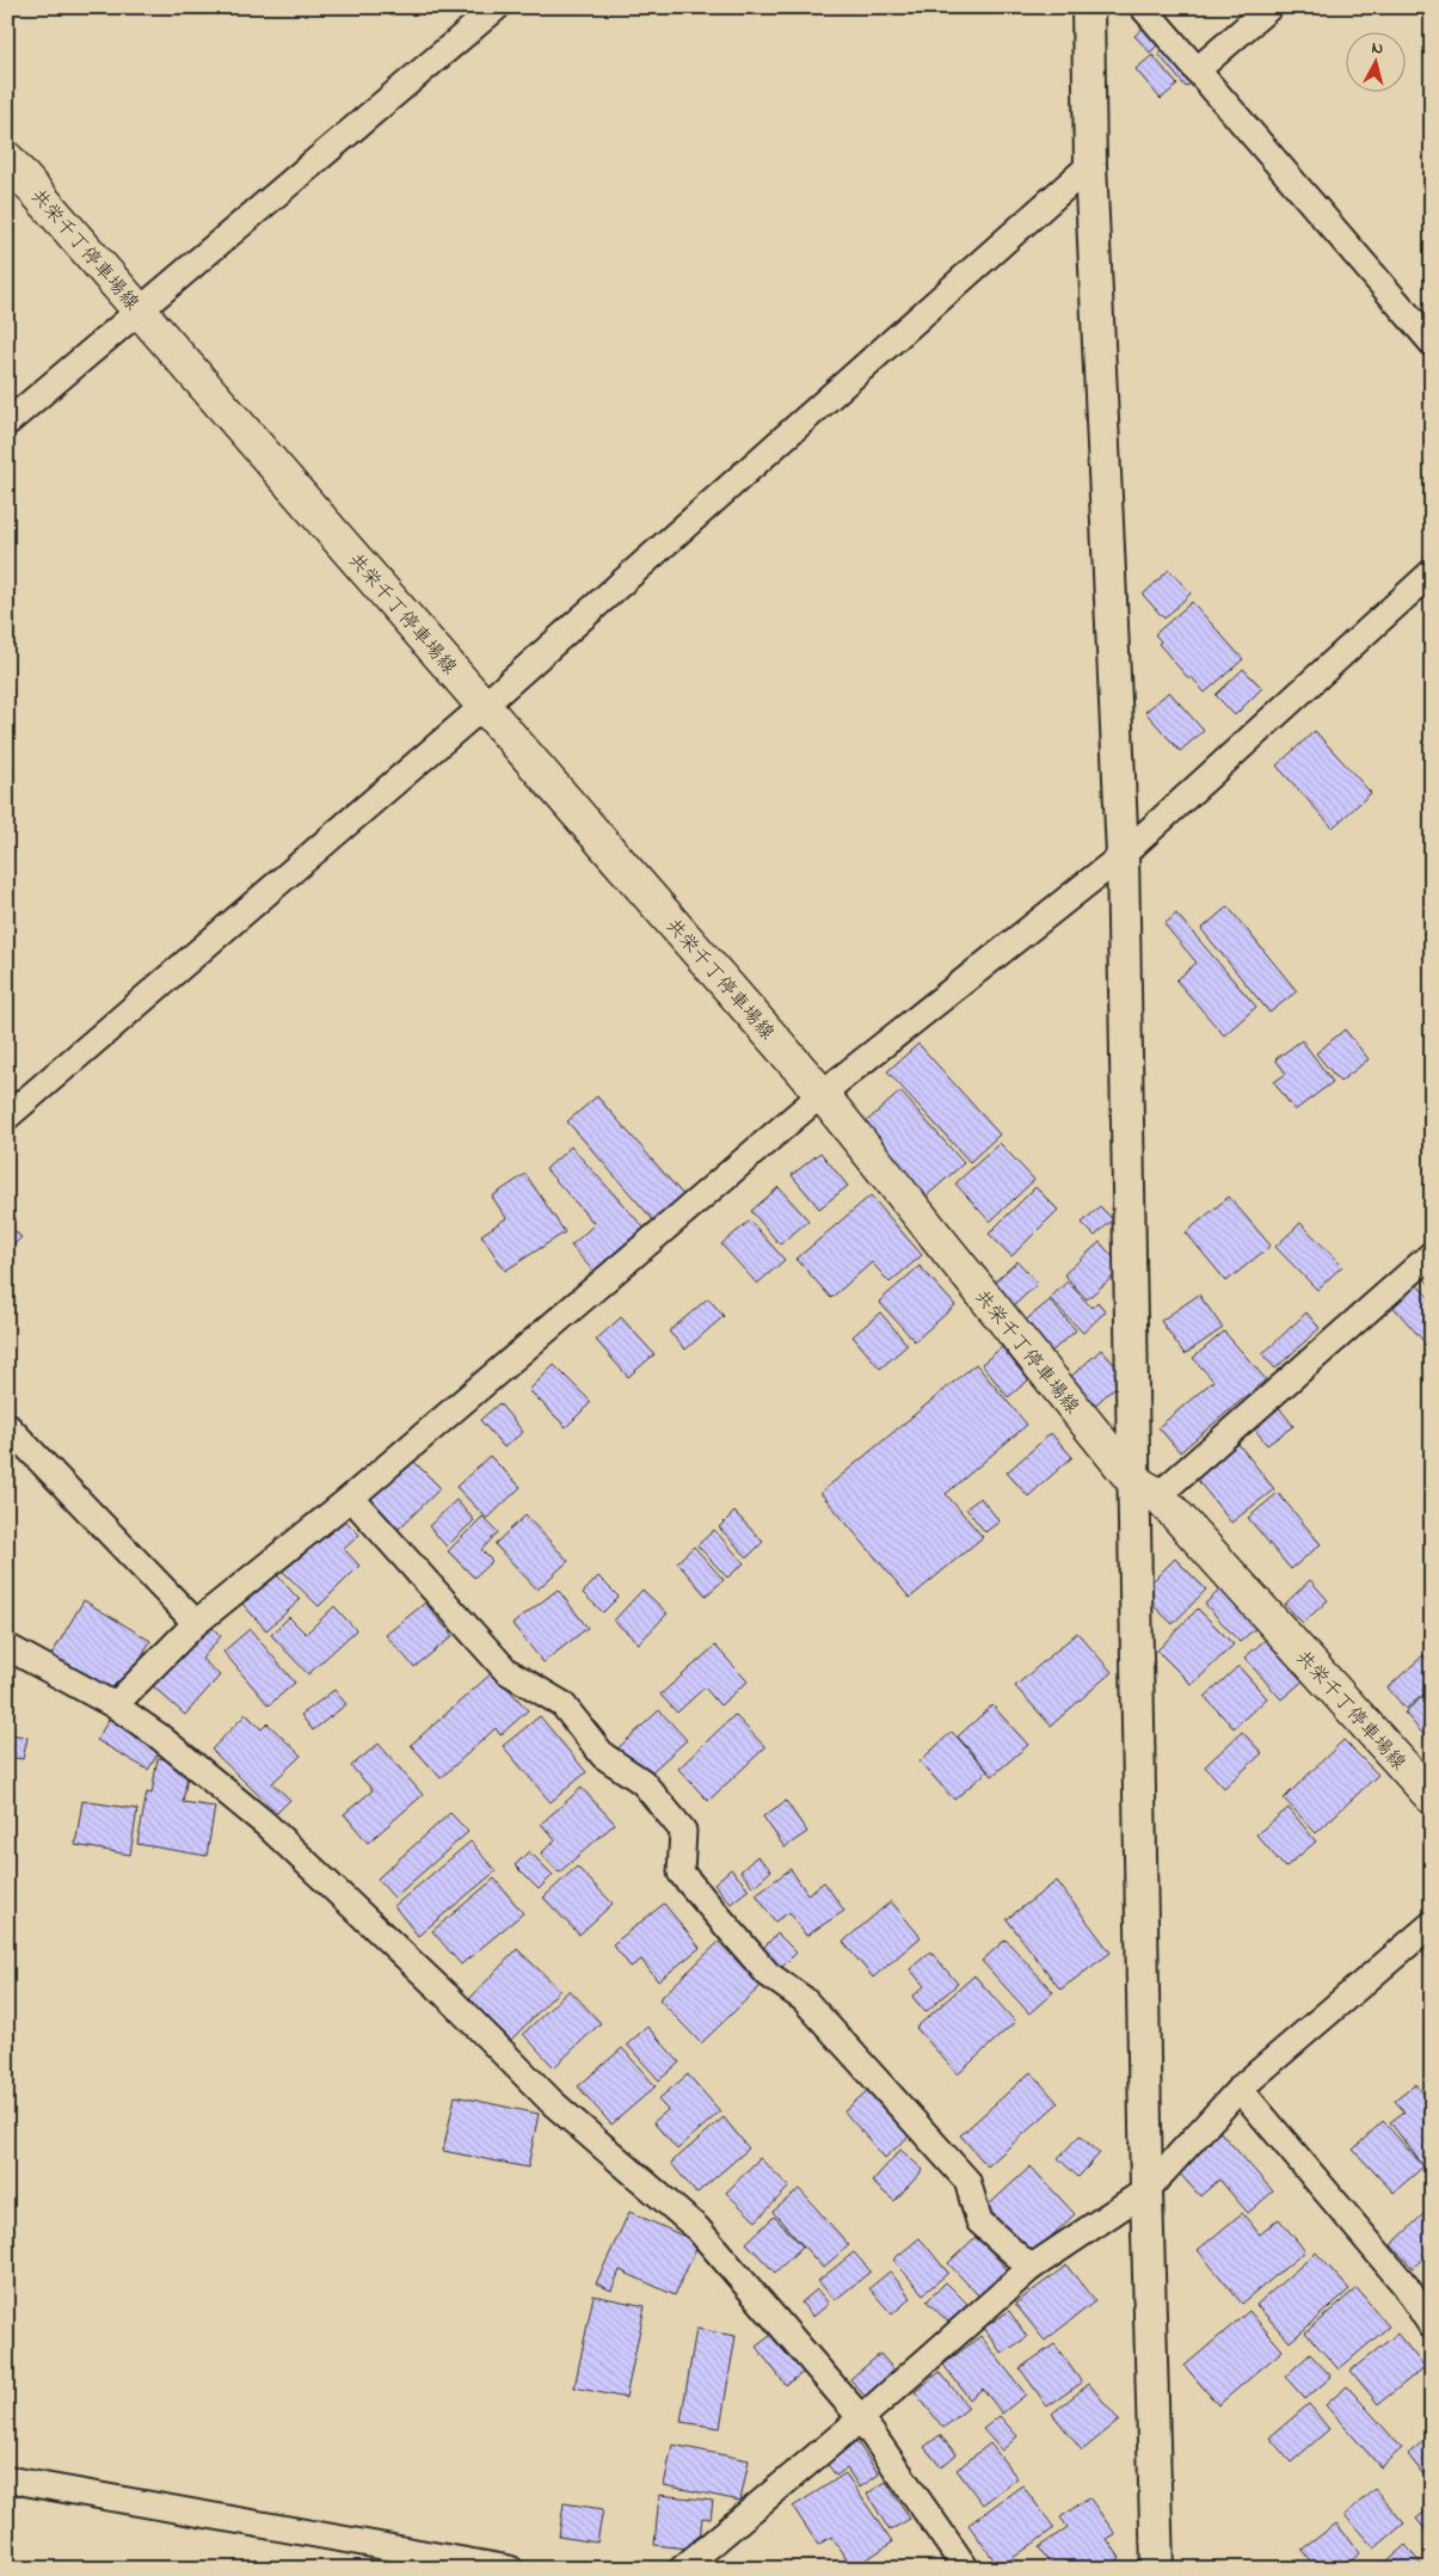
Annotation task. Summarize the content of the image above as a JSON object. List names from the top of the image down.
{
  "streets": {
    "main road": ["共栄千丁停車場線"]
  },
  "north": "top"
}
